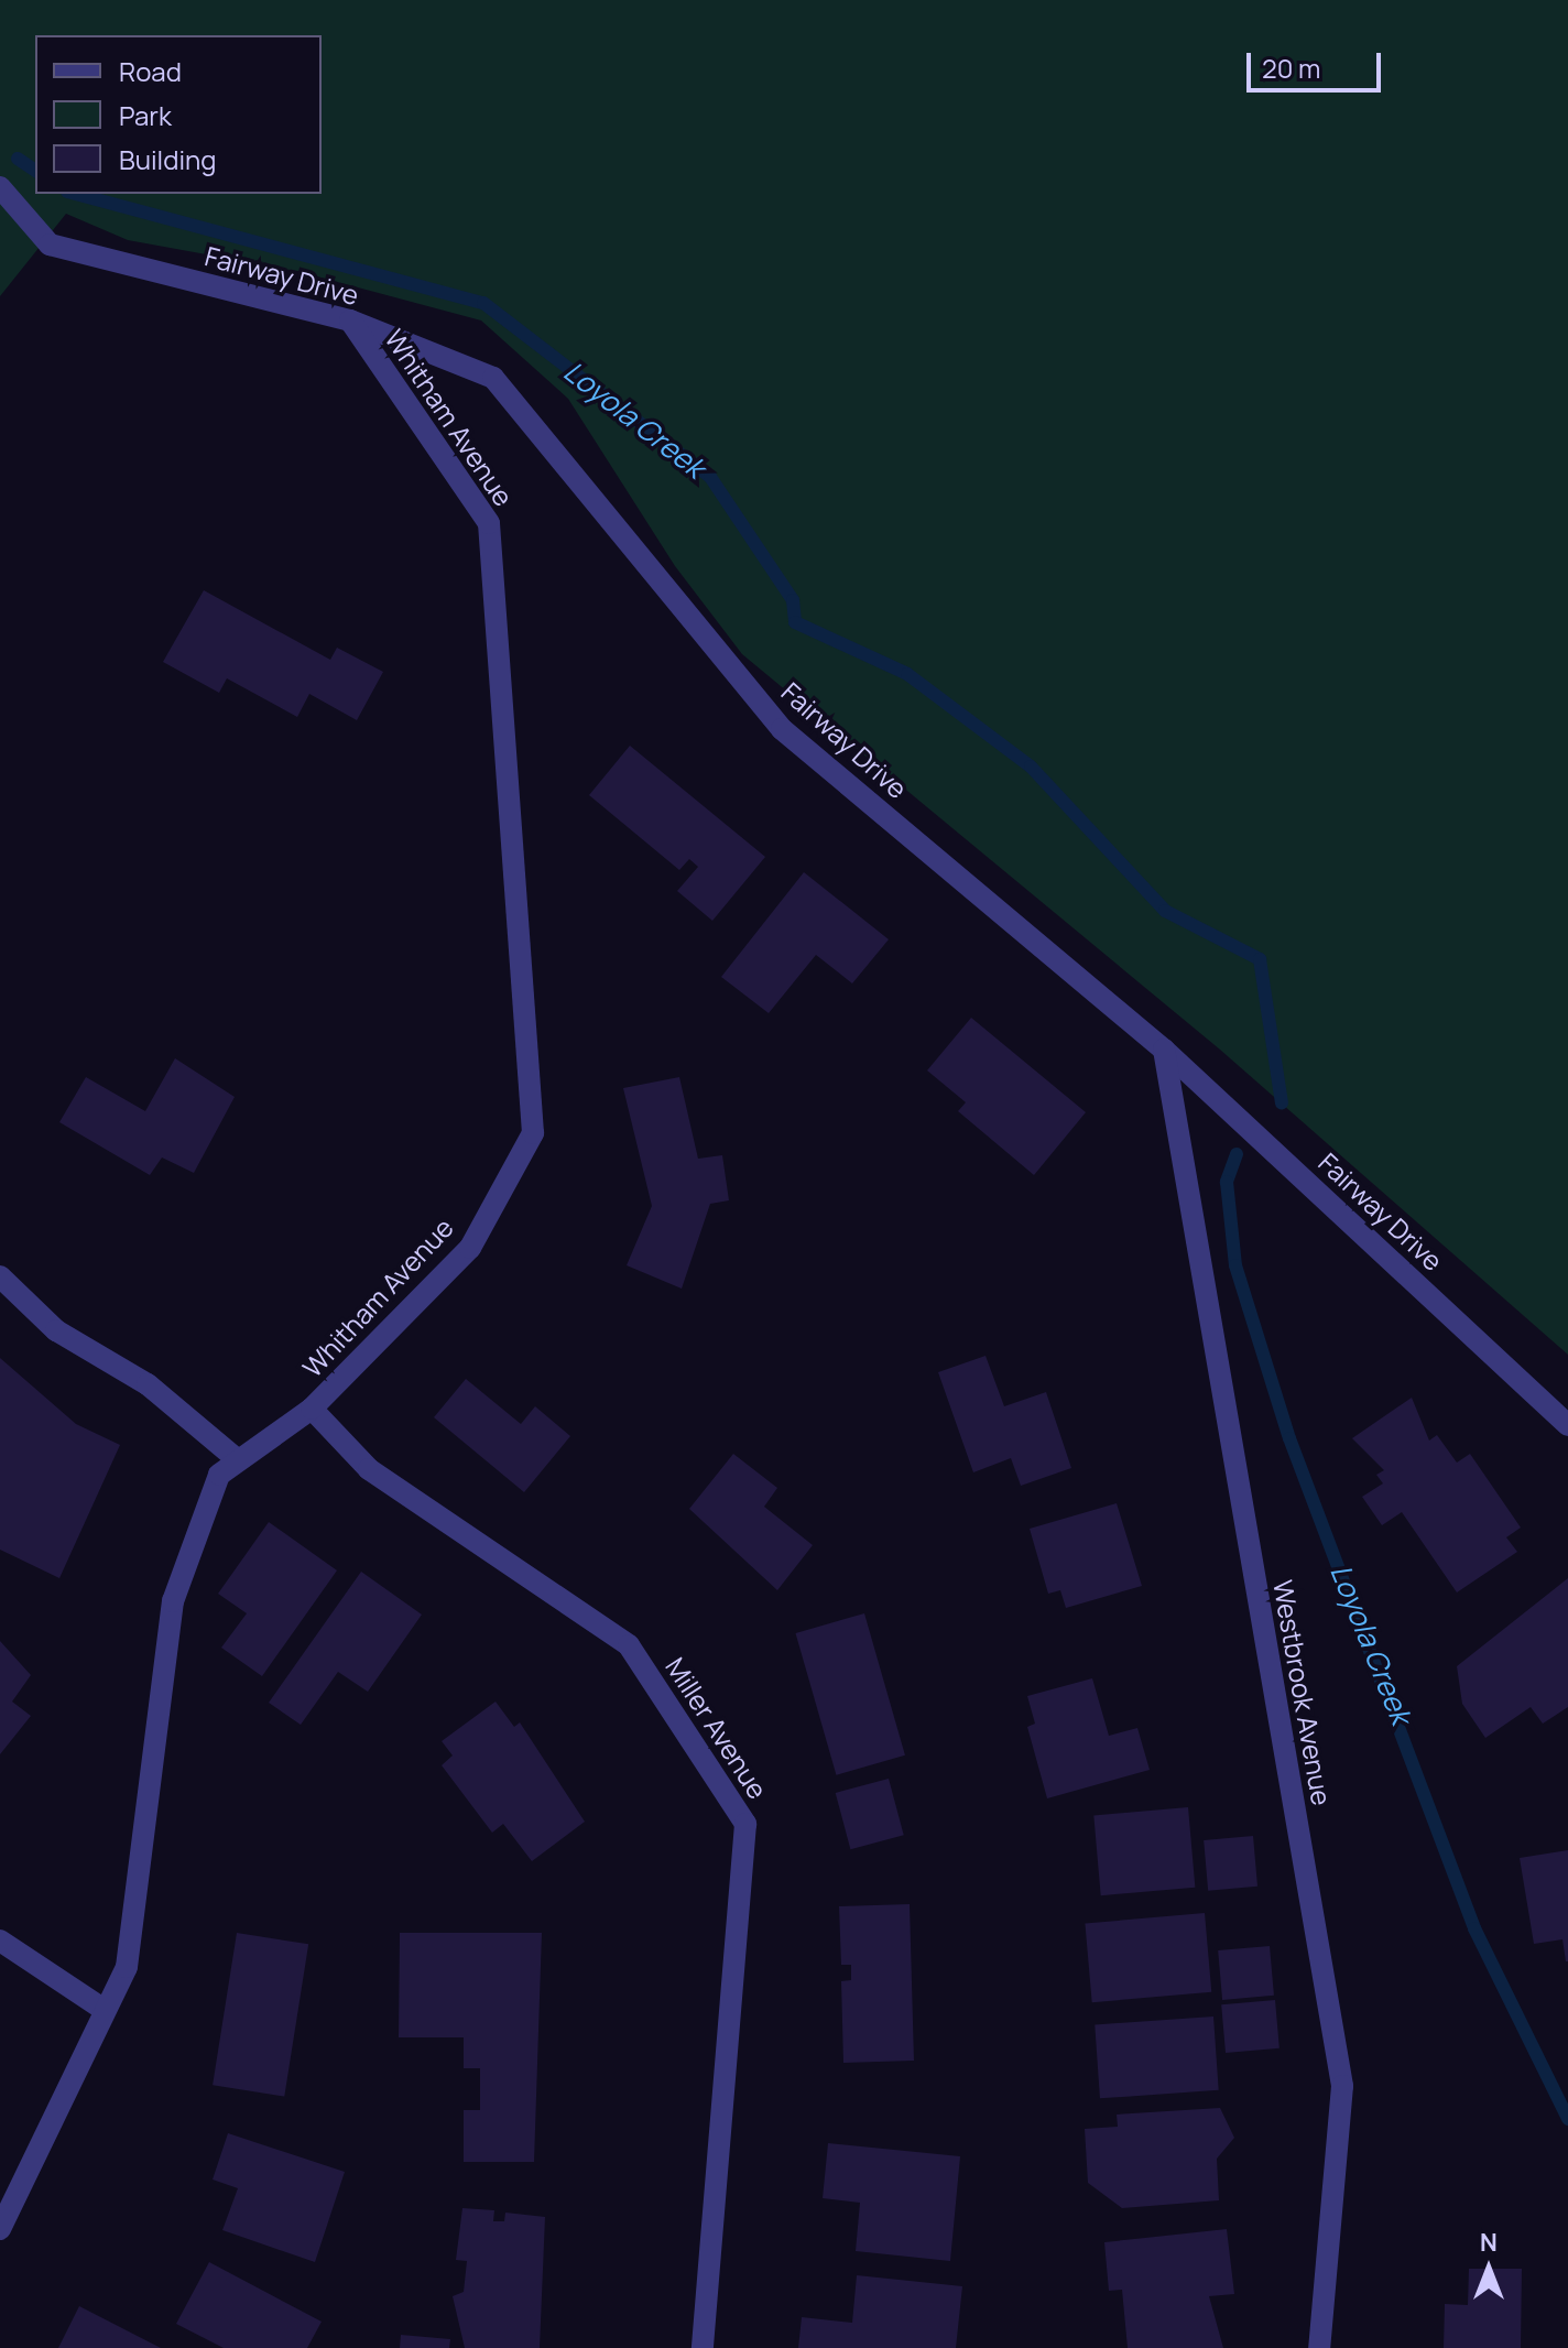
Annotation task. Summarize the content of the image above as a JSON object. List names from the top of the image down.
{
  "streets": {
    "street": [
      "Fairway Drive",
      "Whitham Avenue",
      "Westbrook Avenue",
      "Miller Avenue"
    ]
  },
  "crossings": [
    ["Fairway Drive", "Whitham Avenue"],
    ["Fairway Drive", "Westbrook Avenue"],
    ["Whitham Avenue", "Miller Avenue"]
  ],
  "water": ["Loyola Creek"],
  "legend": ["Road", "Park", "Building"],
  "scale_bar": "20 m",
  "north": "top"
}
